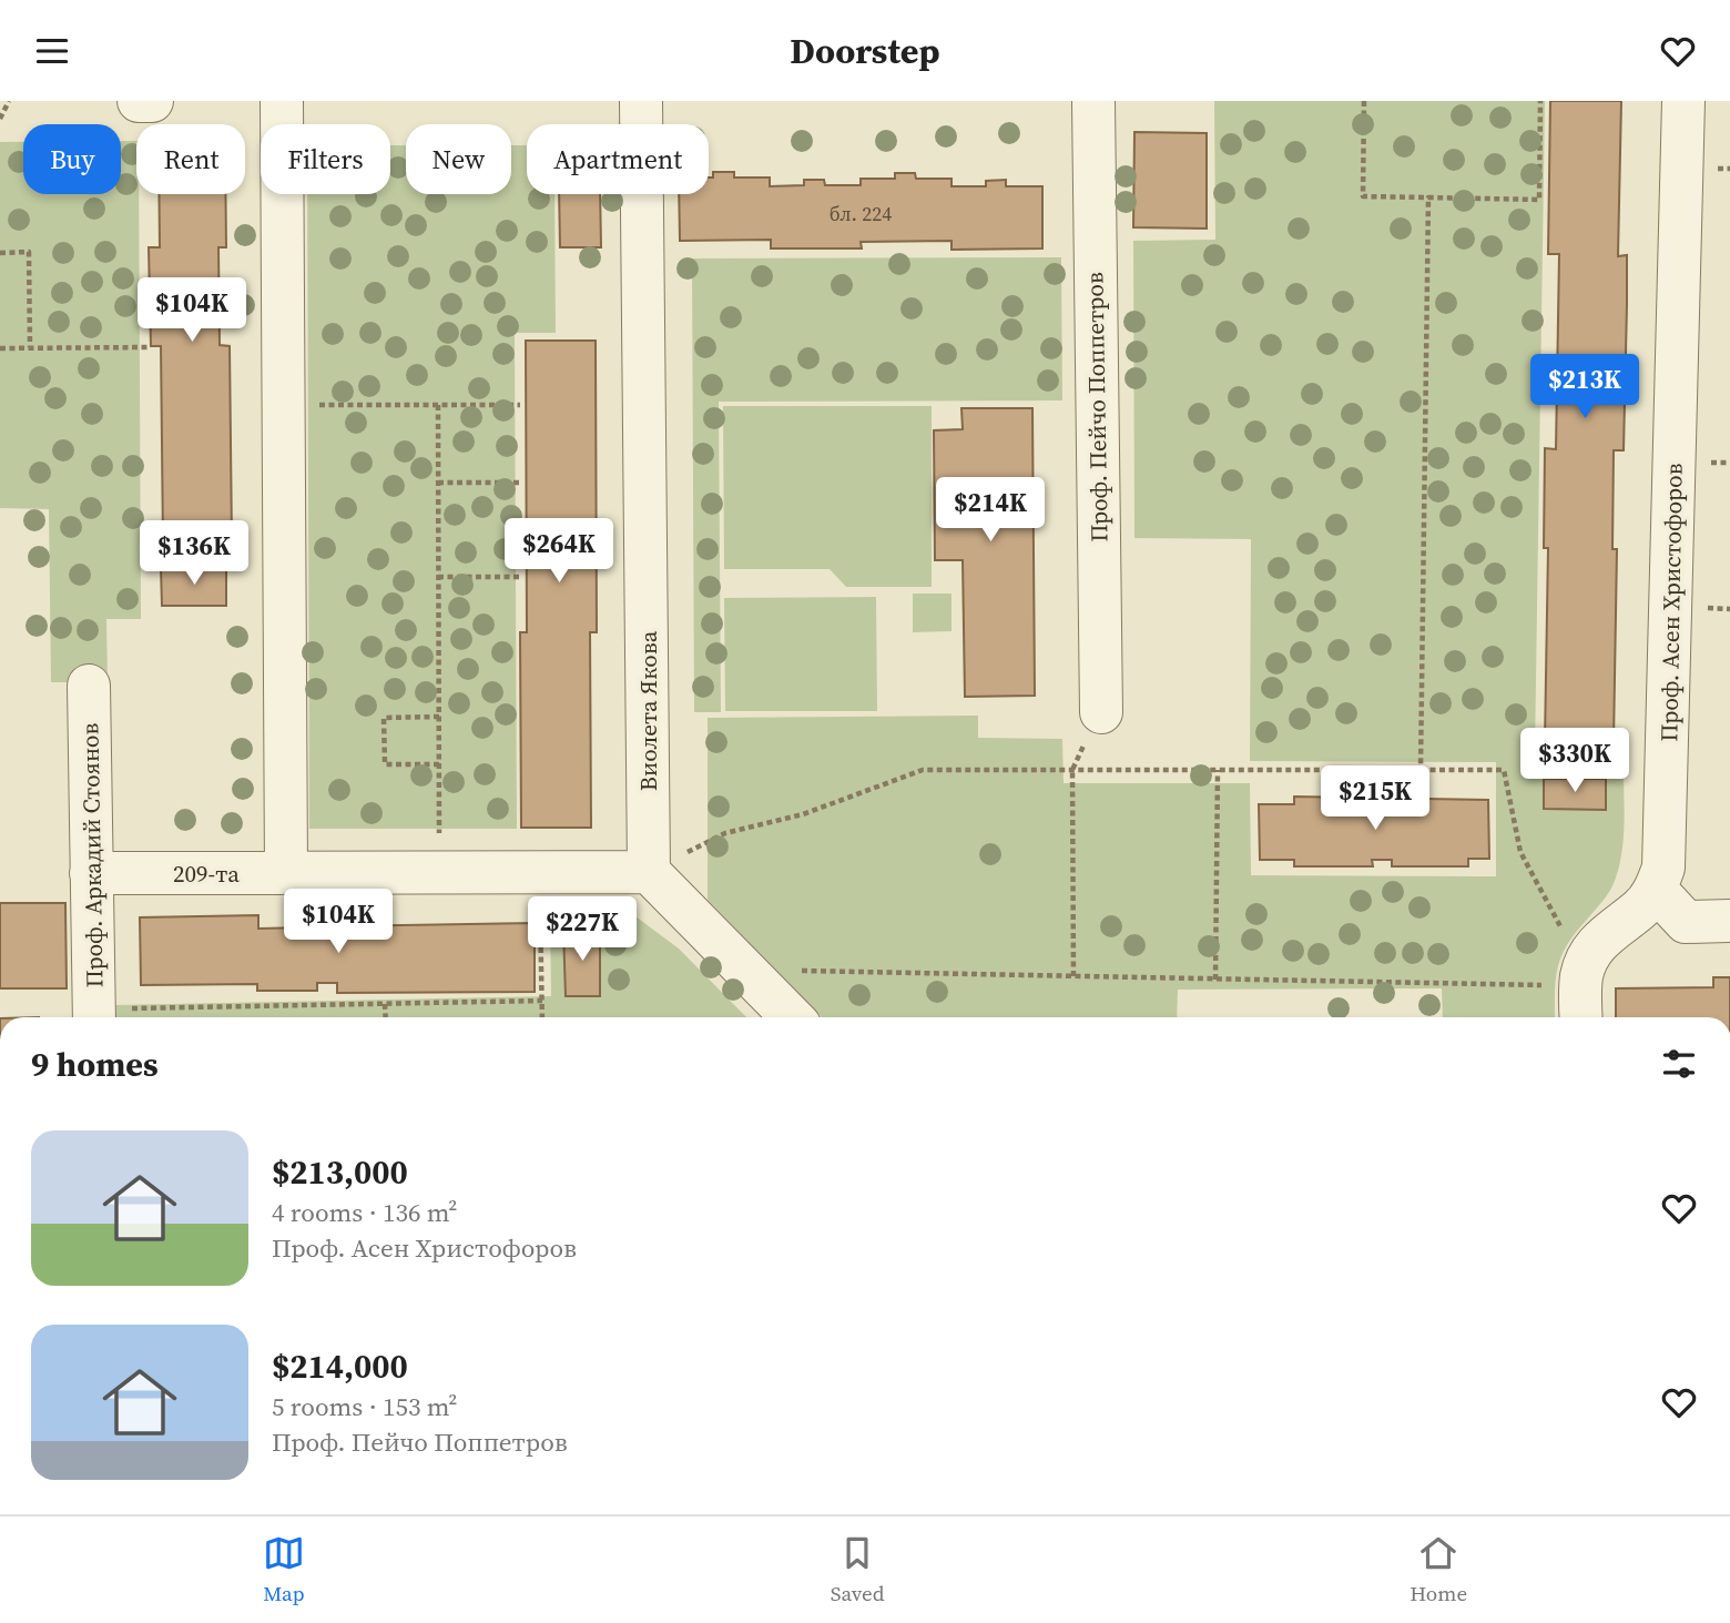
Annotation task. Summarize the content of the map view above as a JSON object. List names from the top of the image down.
{
  "streets": {
    "street": [
      "Проф. Пейчо Поппетров",
      "Проф. Асен Христофоров",
      "Виолета Якова",
      "Проф. Аркадий Стоянов",
      "209-та"
    ]
  },
  "crossings": [
    ["Виолета Якова", "209-та"],
    ["Проф. Аркадий Стоянов", "209-та"]
  ],
  "house_numbers": ["бл. 224"],
  "page": {
    "header": "Doorstep",
    "chip": [
      "Buy",
      "Rent",
      "Filters",
      "New",
      "Apartment"
    ],
    "price": [
      "$104K",
      "$213K",
      "$214K",
      "$264K",
      "$136K",
      "$330K",
      "$215K",
      "$104K",
      "$227K"
    ],
    "heading": "9 homes",
    "list": [
      {
        "name": "$213,000",
        "note": "4 rooms · 136 m² · Проф. Асен Христофоров"
      },
      {
        "name": "$214,000",
        "note": "5 rooms · 153 m² · Проф. Пейчо Поппетров"
      }
    ],
    "tabs": ["Map", "Saved", "Home"]
  }
}
